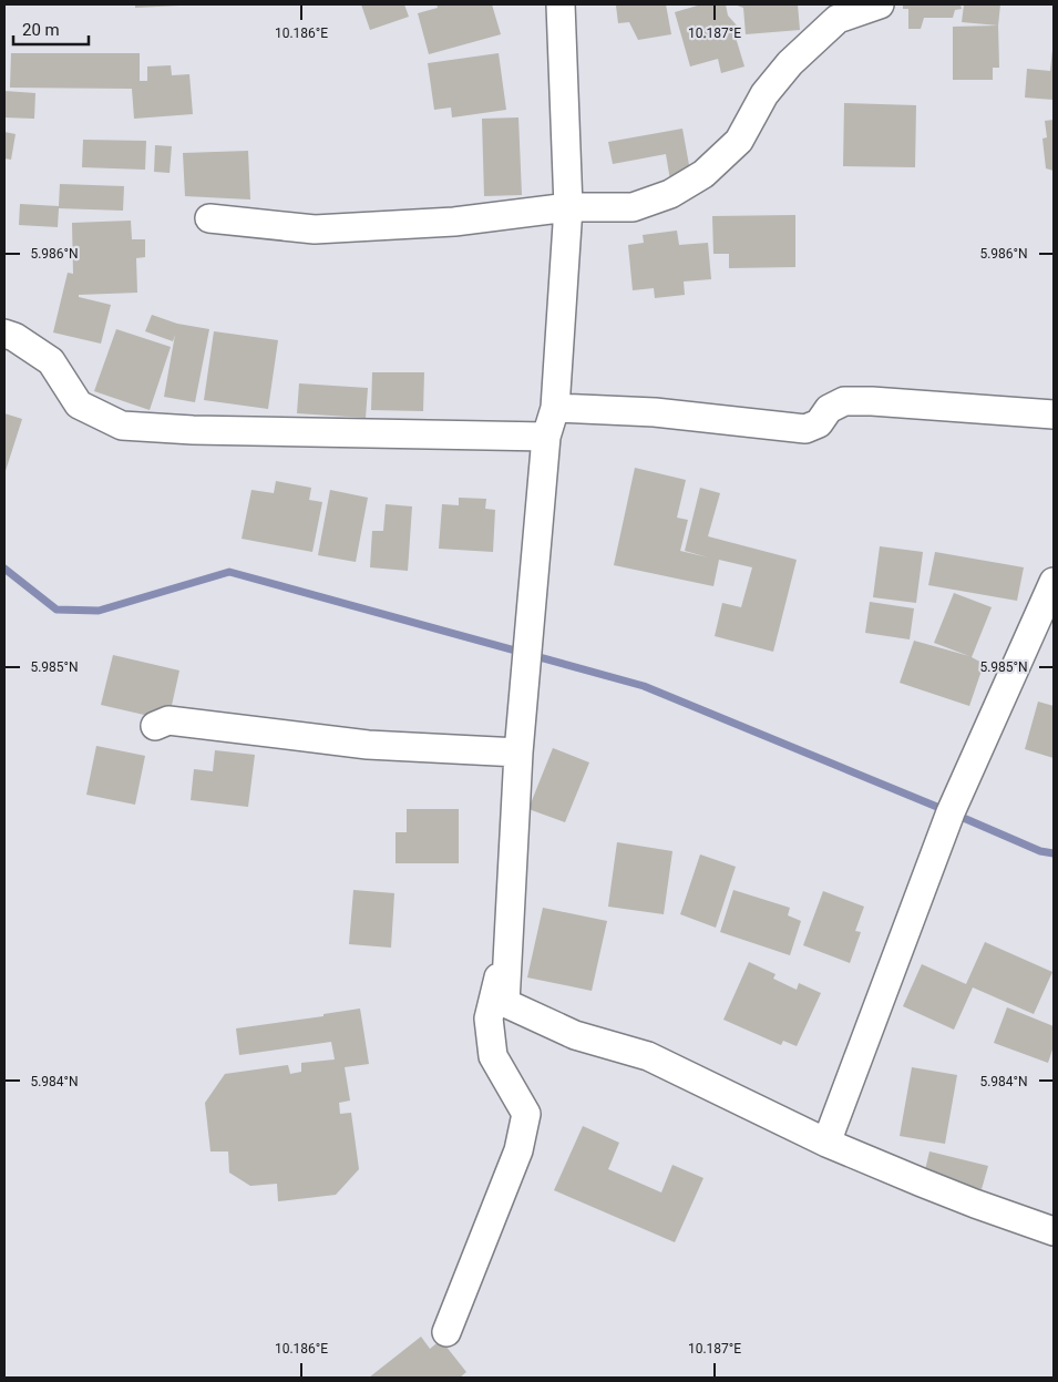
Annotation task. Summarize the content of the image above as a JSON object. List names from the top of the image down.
{
  "scale_bar": "20 m",
  "coordinates": [
    "10.186°E",
    "10.187°E",
    "5.986°N",
    "5.985°N",
    "5.984°N"
  ]
}
